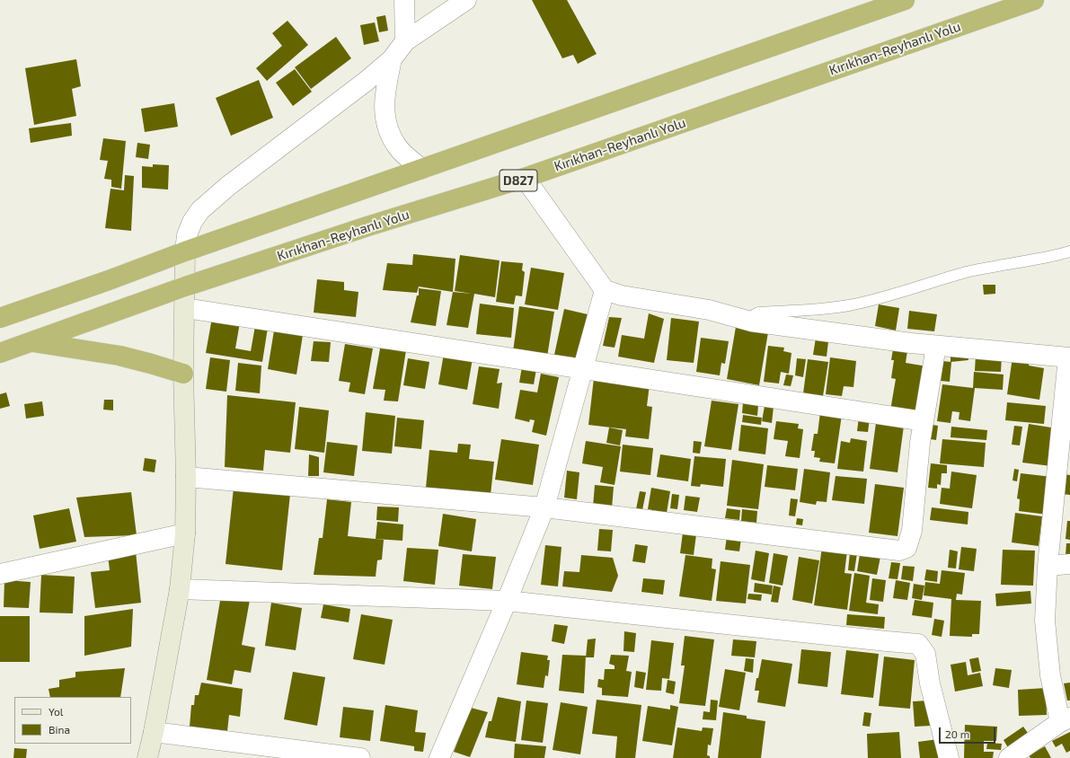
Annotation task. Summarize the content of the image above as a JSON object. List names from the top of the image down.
{
  "streets": {
    "highway": ["Kırıkhan-Reyhanlı Yolu", "D827"]
  },
  "legend": ["Yol", "Bina"],
  "scale_bar": "20 m"
}
